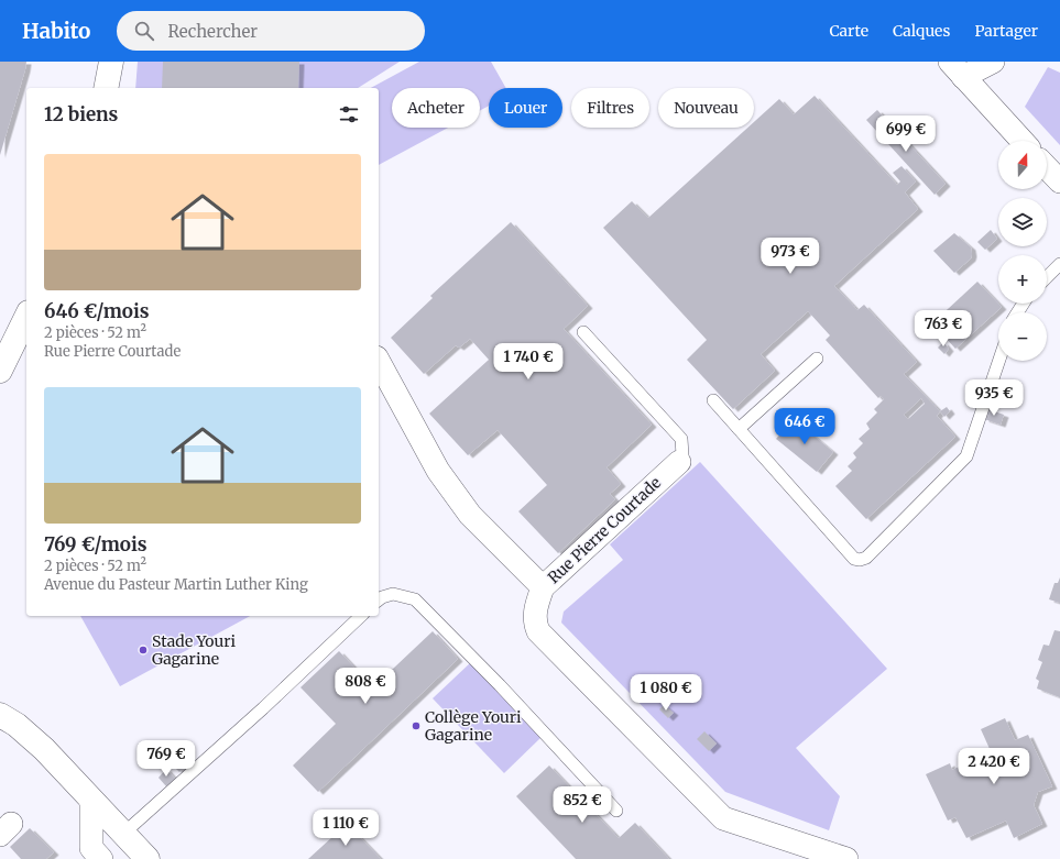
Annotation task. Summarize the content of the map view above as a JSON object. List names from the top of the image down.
{
  "streets": {
    "street": ["Rue Pierre Courtade"]
  },
  "places": ["Stade Youri Gagarine", "Collège Youri Gagarine"],
  "north": "top",
  "page": {
    "header": "Habito",
    "search": "Rechercher",
    "nav": ["Carte", "Calques", "Partager"],
    "chip": [
      "Acheter",
      "Louer",
      "Filtres",
      "Nouveau"
    ],
    "heading": "12 biens",
    "price": [
      "699 €",
      "973 €",
      "763 €",
      "1 740 €",
      "935 €",
      "646 €",
      "808 €",
      "1 080 €",
      "769 €",
      "2 420 €",
      "852 €",
      "1 110 €"
    ],
    "map_buttons": ["+", "−"],
    "list": [
      {
        "name": "646 €/mois",
        "note": "2 pièces · 52 m² · Rue Pierre Courtade"
      },
      {
        "name": "769 €/mois",
        "note": "2 pièces · 52 m² · Avenue du Pasteur Martin Luther King"
      }
    ]
  }
}
